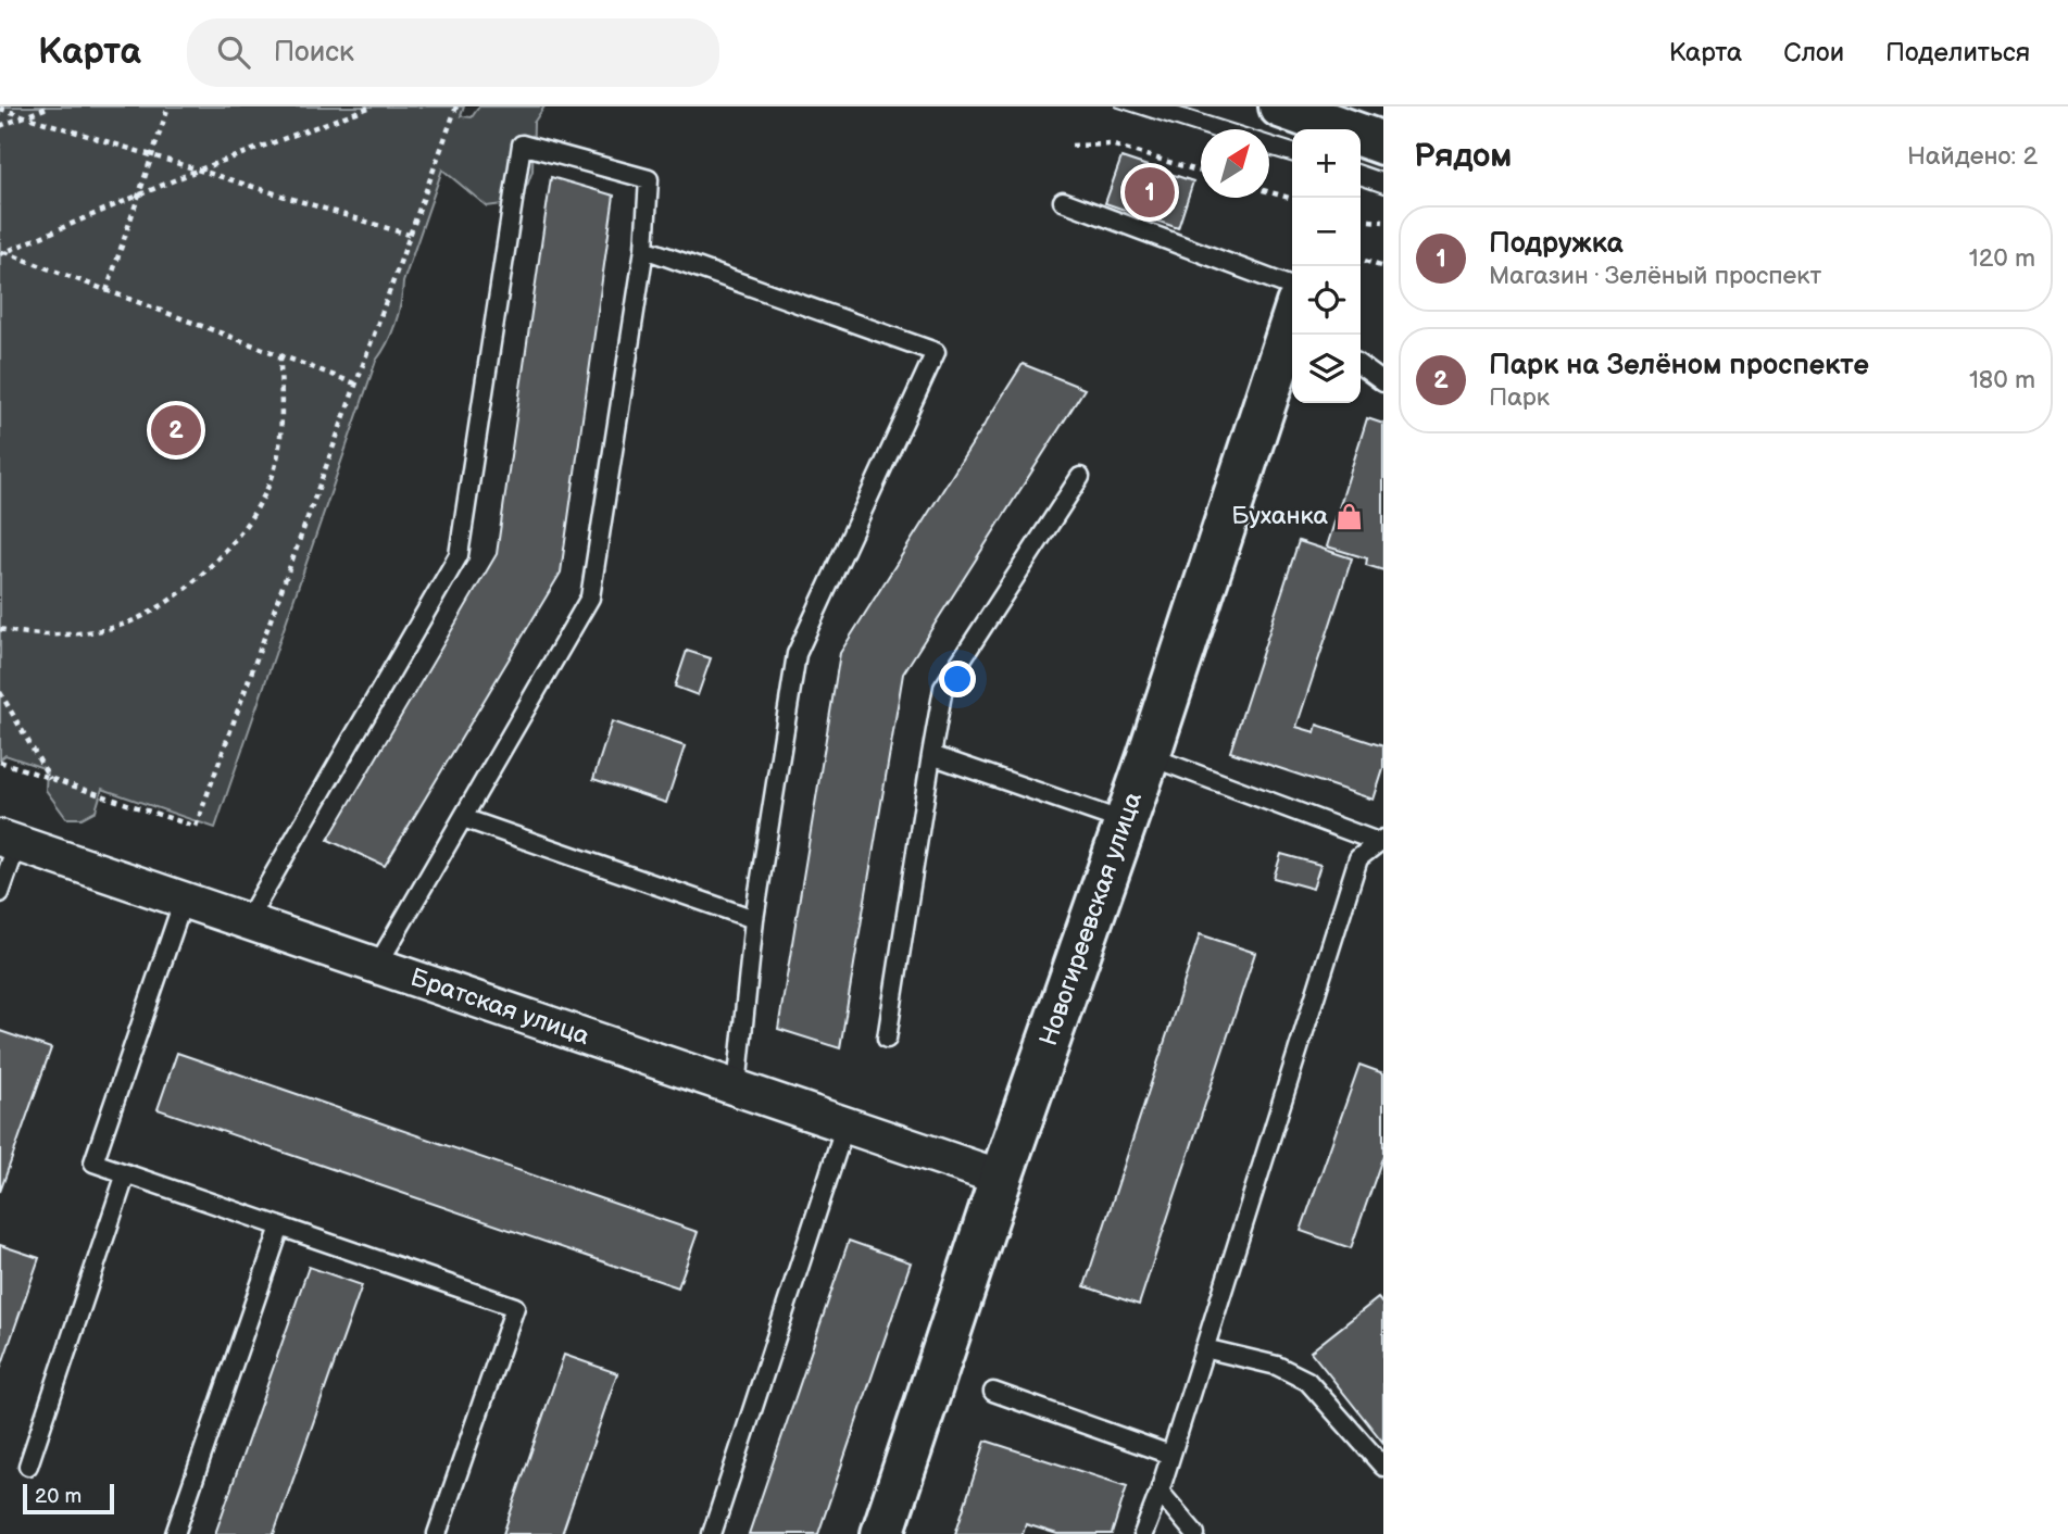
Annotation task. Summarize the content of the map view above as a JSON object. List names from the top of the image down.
{
  "streets": {
    "street": ["Новогиреевская улица", "Братская улица"]
  },
  "crossings": [
    ["Новогиреевская улица", "Братская улица"]
  ],
  "places": {
    "shop": ["Буханка"]
  },
  "scale_bar": "20 m",
  "north": "top right",
  "page": {
    "header": "Карта",
    "search": "Поиск",
    "nav": ["Карта", "Слои", "Поделиться"],
    "heading": ["Рядом", "Найдено: 2"],
    "map_buttons": ["+", "−"],
    "pins": ["1", "2"],
    "list": [
      {
        "mark": "1",
        "name": "Подружка",
        "note": "Магазин · Зелёный проспект",
        "value": "120 m"
      },
      {
        "mark": "2",
        "name": "Парк на Зелёном проспекте",
        "note": "Парк",
        "value": "180 m"
      }
    ],
    "scale": "20 m"
  }
}
